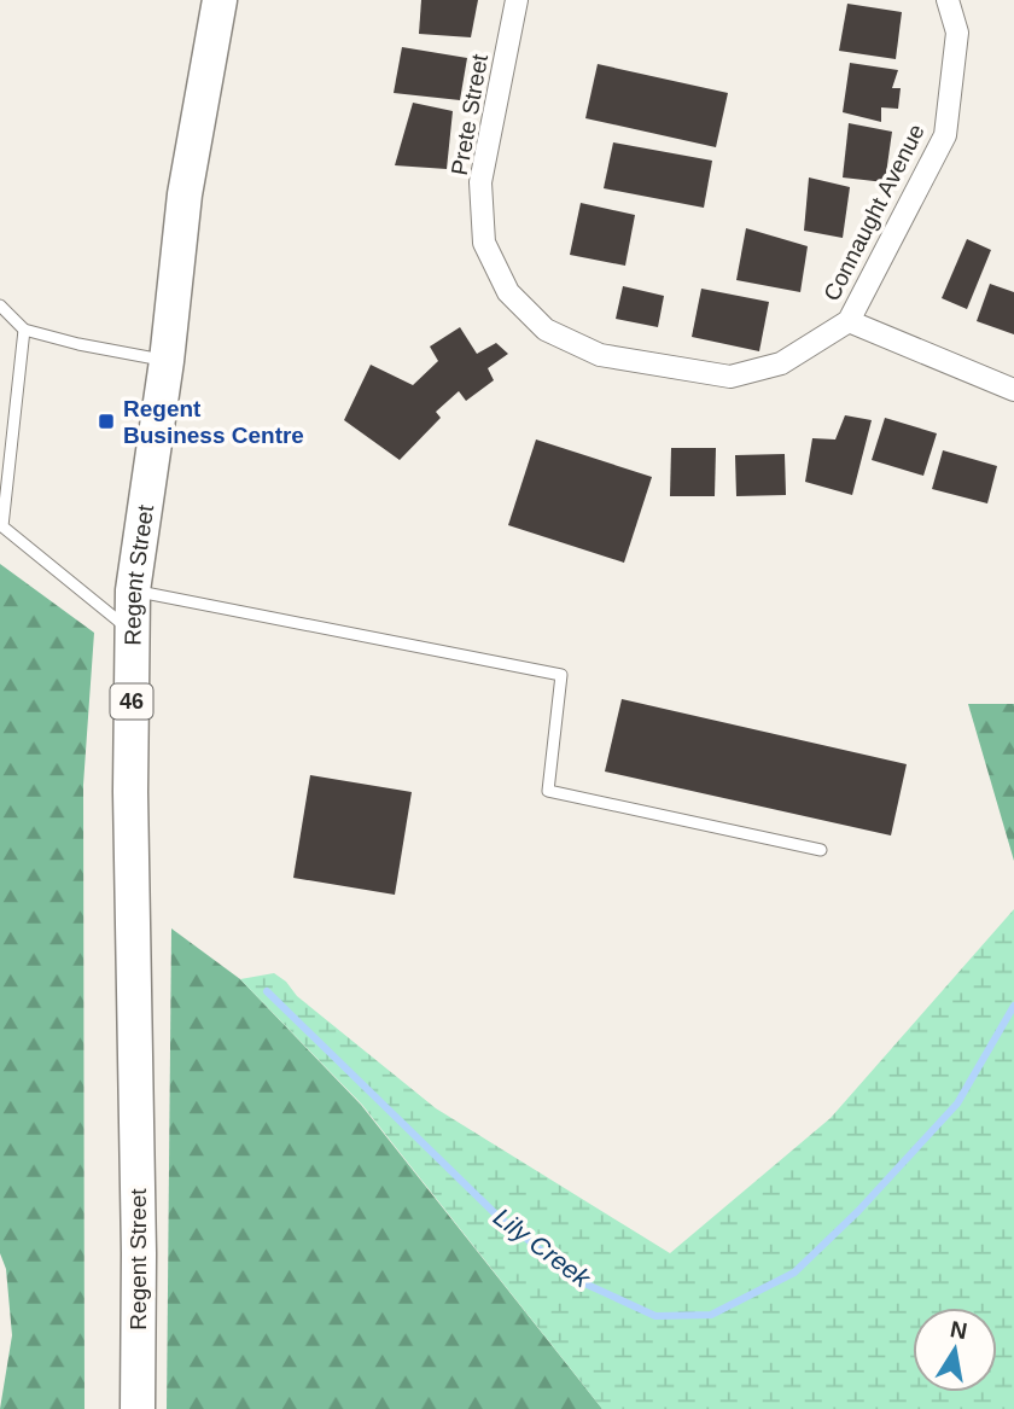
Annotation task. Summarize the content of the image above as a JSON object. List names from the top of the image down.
{
  "streets": {
    "main road": ["Regent Street", "46"],
    "street": ["Prete Street", "Connaught Avenue"]
  },
  "crossings": [
    ["Prete Street", "Connaught Avenue"]
  ],
  "water": ["Lily Creek"],
  "places": {
    "transit": ["Regent Business Centre"]
  },
  "north": "top"
}
